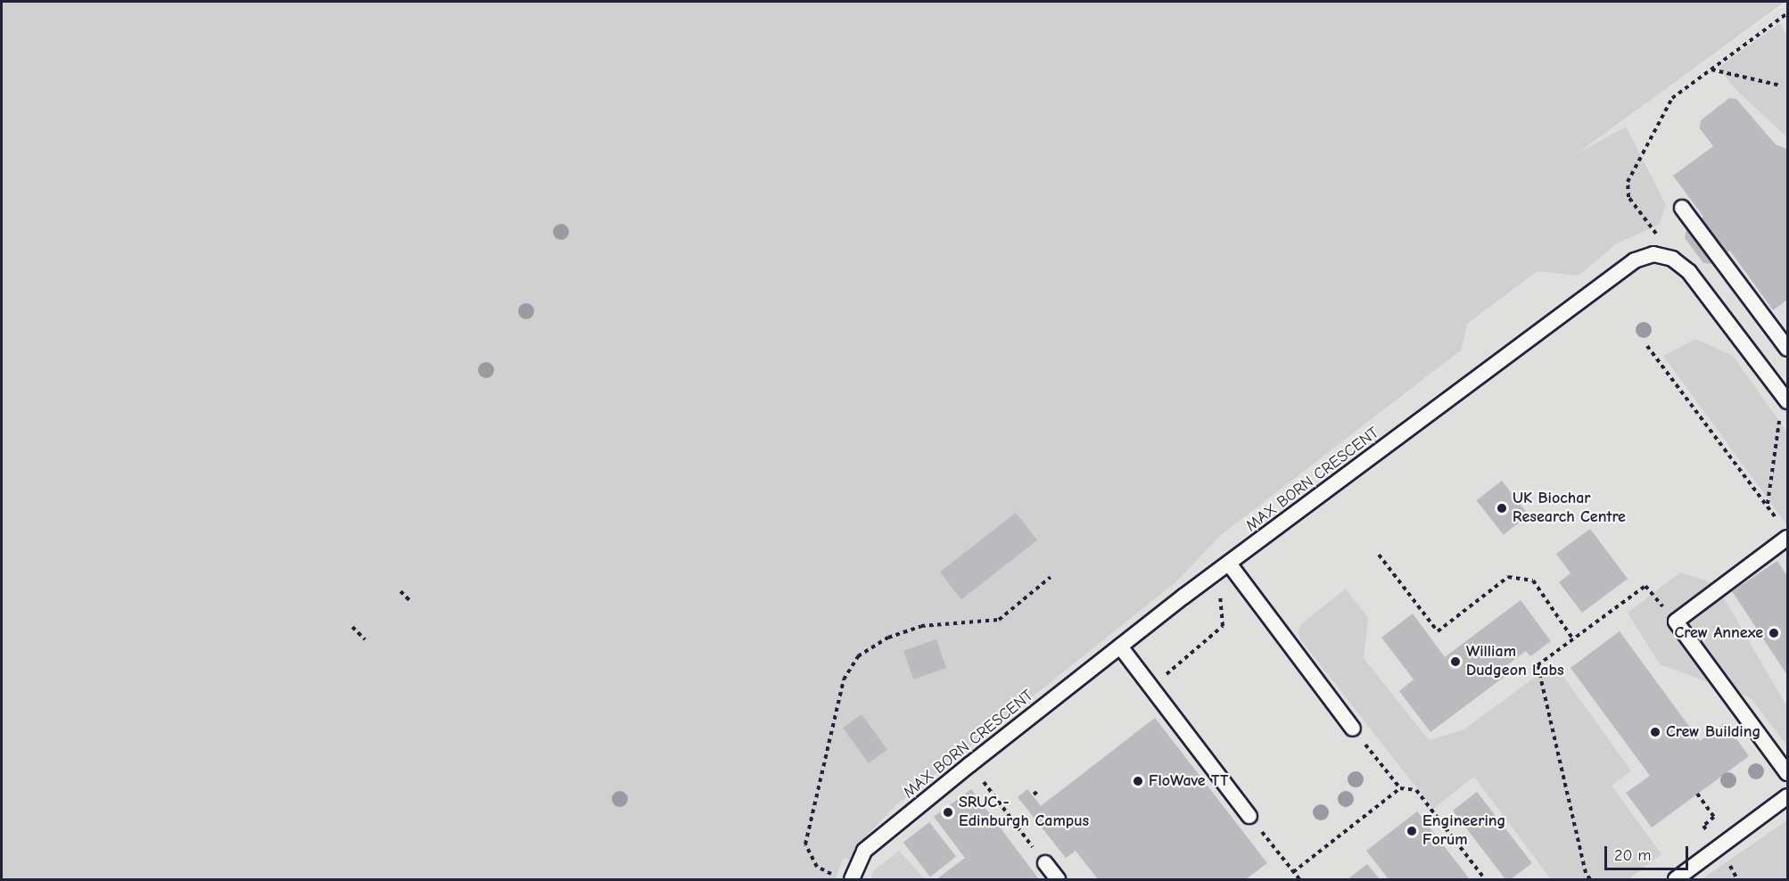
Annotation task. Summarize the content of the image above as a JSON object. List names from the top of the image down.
{
  "streets": {
    "lane": ["MAX BORN CRESCENT"]
  },
  "places": [
    "UK Biochar Research Centre",
    "Crew Annexe",
    "William Dudgeon Labs",
    "Crew Building",
    "FloWave TT",
    "SRUC - Edinburgh Campus",
    "Engineering Forum"
  ],
  "scale_bar": "20 m"
}
